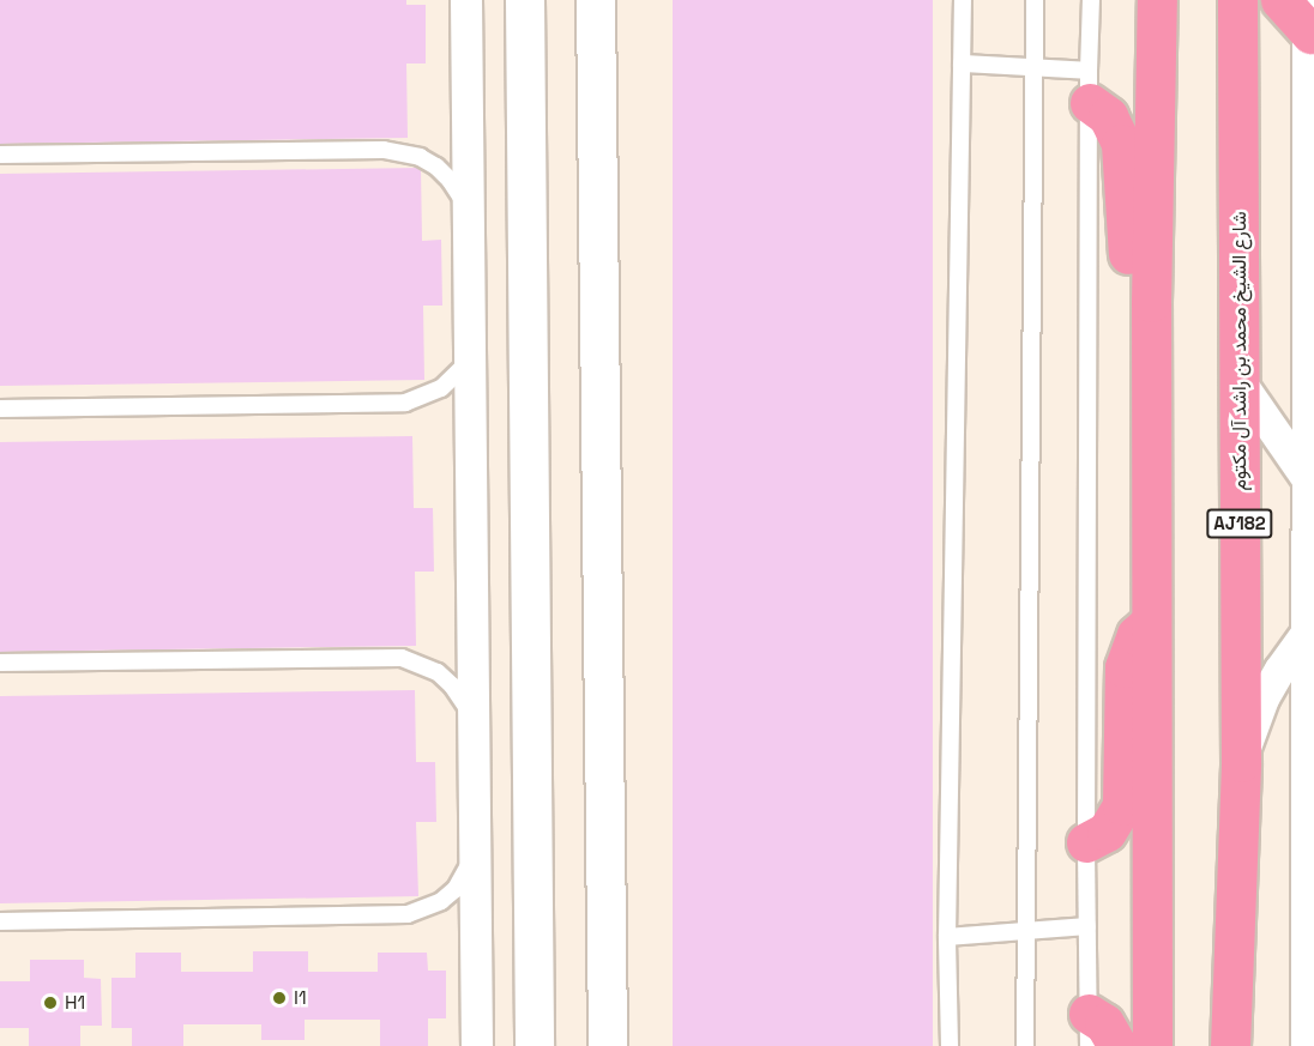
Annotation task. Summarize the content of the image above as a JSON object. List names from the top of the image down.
{
  "streets": {
    "highway": ["شارع الشيخ محمد بن راشد آل مكتوم", "AJ182"]
  },
  "places": ["I1", "H1"]
}
